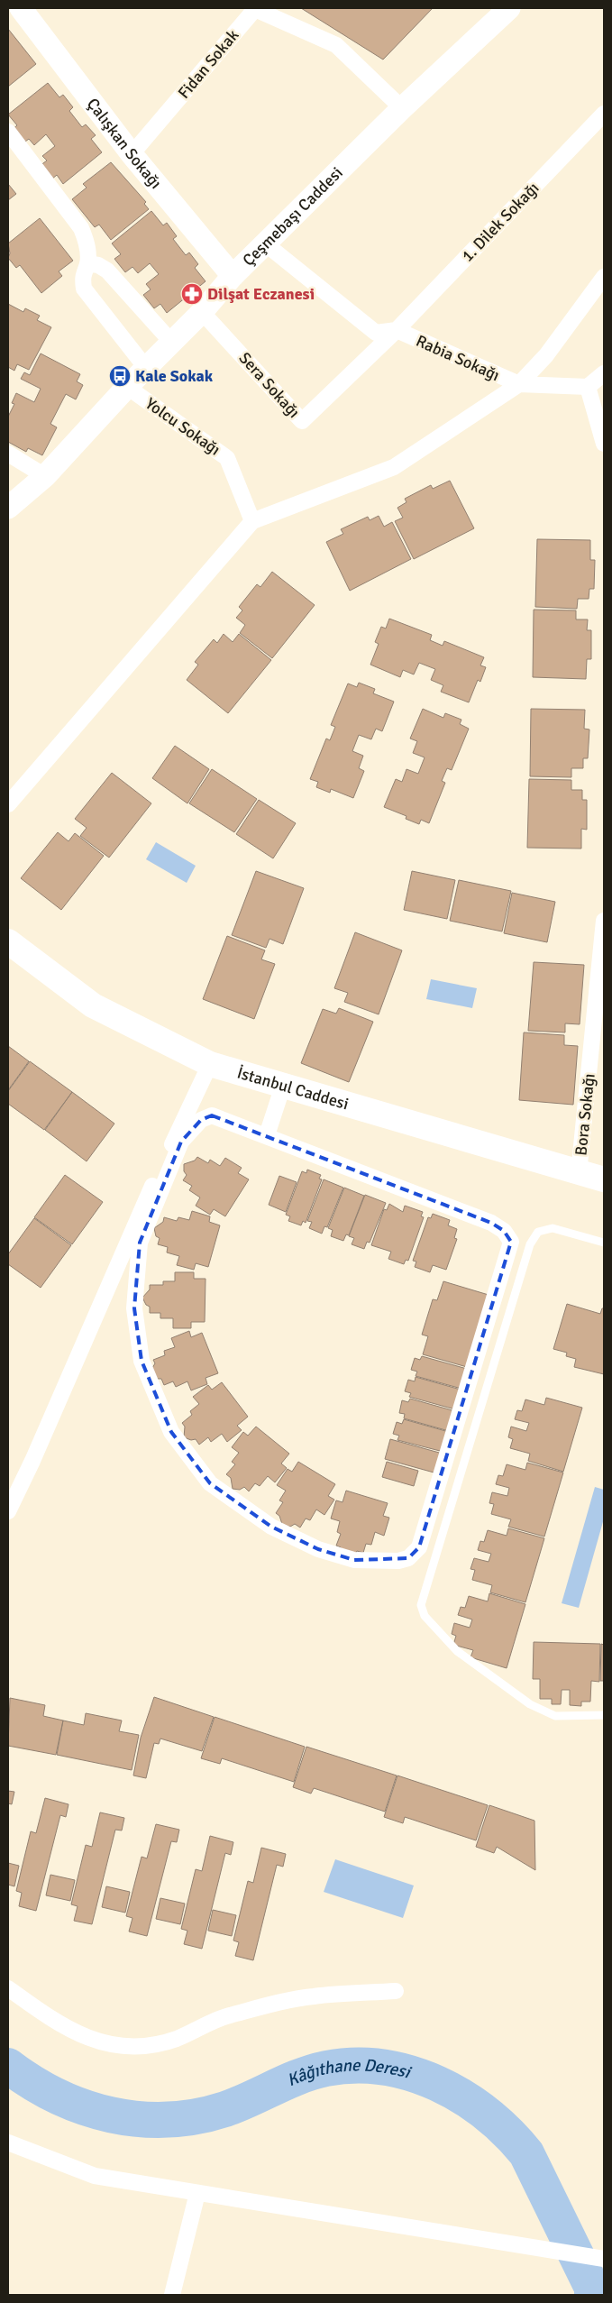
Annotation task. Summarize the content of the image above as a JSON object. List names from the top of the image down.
{
  "streets": {
    "main road": ["Çalışkan Sokağı", "Çeşmebaşı Caddesi", "İstanbul Caddesi"],
    "street": [
      "Fidan Sokak",
      "1. Dilek Sokağı",
      "Rabia Sokağı",
      "Sera Sokağı",
      "Yolcu Sokağı",
      "Bora Sokağı"
    ]
  },
  "crossings": [
    ["Fidan Sokak", "Çalışkan Sokağı"],
    ["Fidan Sokak", "Çeşmebaşı Caddesi"],
    ["Çalışkan Sokağı", "Çeşmebaşı Caddesi"],
    ["Çeşmebaşı Caddesi", "Sera Sokağı"],
    ["Çeşmebaşı Caddesi", "Yolcu Sokağı"],
    ["1. Dilek Sokağı", "Rabia Sokağı"],
    ["1. Dilek Sokağı", "Sera Sokağı"],
    ["Rabia Sokağı", "Sera Sokağı"],
    ["İstanbul Caddesi", "Bora Sokağı"]
  ],
  "water": ["Kâğıthane Deresi"],
  "places": {
    "pharmacy": ["Dilşat Eczanesi"],
    "bus stop": ["Kale Sokak"]
  }
}
